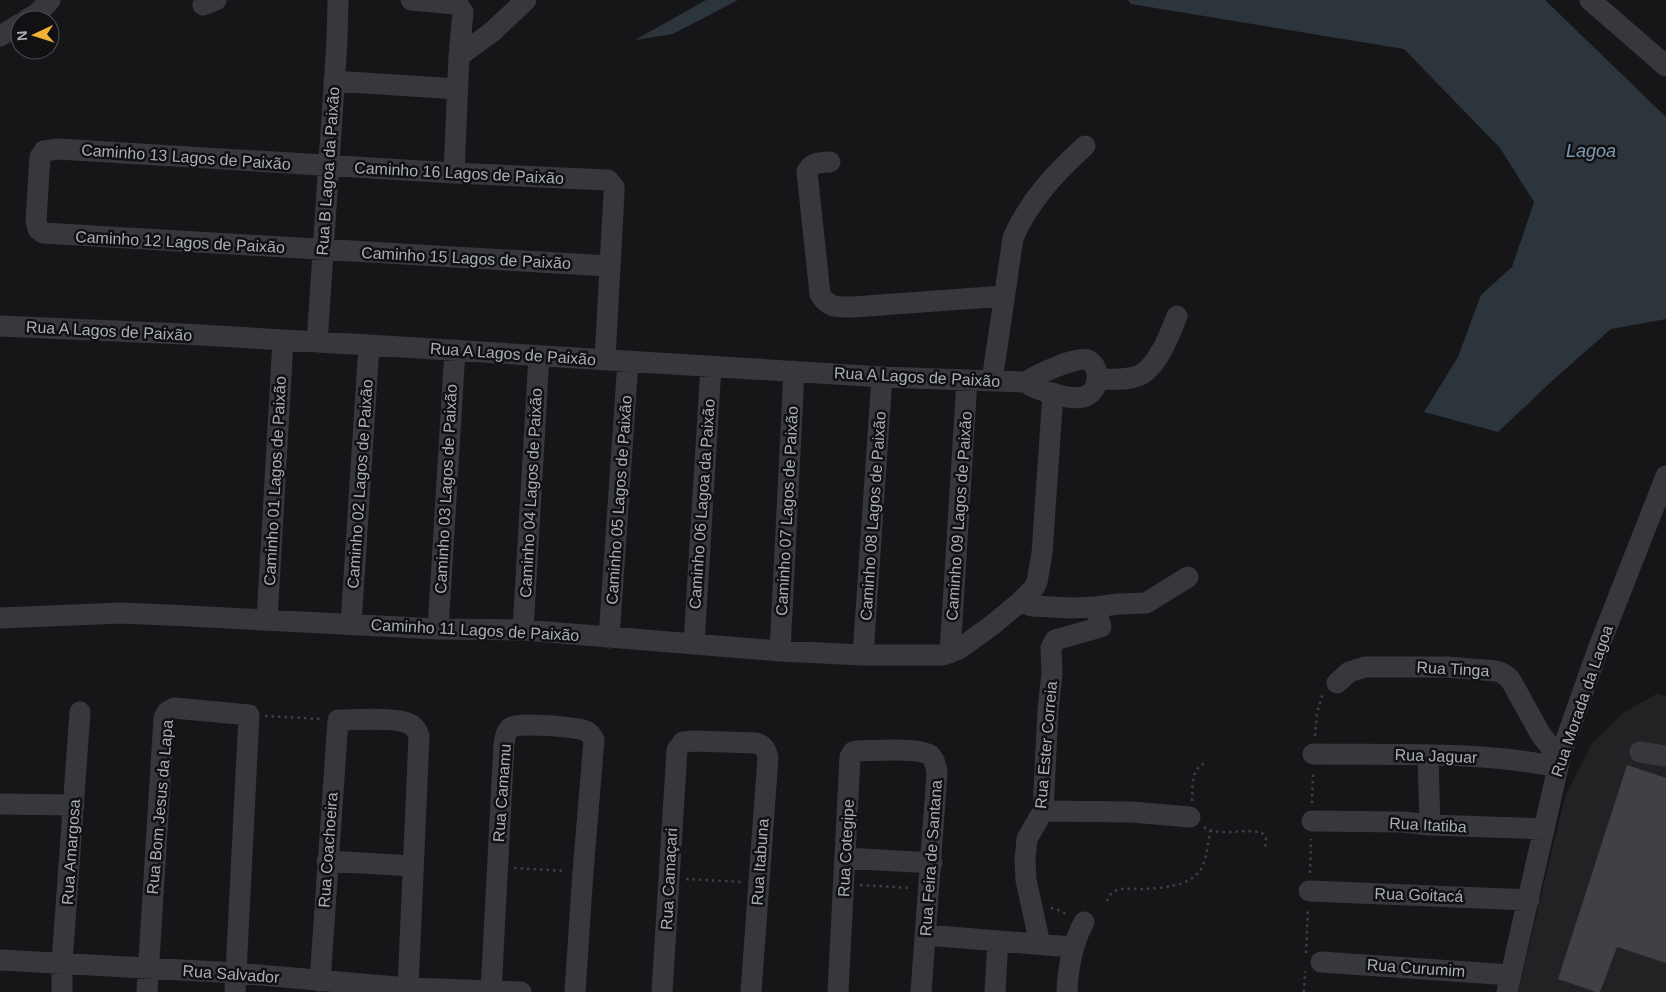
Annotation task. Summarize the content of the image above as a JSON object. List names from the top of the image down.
{
  "streets": {
    "street": [
      "Caminho 13 Lagos de Paixão",
      "Rua B Lagoa da Paixão",
      "Caminho 16 Lagos de Paixão",
      "Caminho 12 Lagos de Paixão",
      "Caminho 15 Lagos de Paixão",
      "Rua A Lagos de Paixão",
      "Caminho 01 Lagos de Paixão",
      "Caminho 02 Lagos de Paixão",
      "Caminho 03 Lagos de Paixão",
      "Caminho 04 Lagos de Paixão",
      "Caminho 05 Lagos de Paixão",
      "Caminho 06 Lagoa da Paixão",
      "Caminho 07 Lagos de Paixão",
      "Caminho 08 Lagos de Paixão",
      "Caminho 09 Lagos de Paixão",
      "Caminho 11 Lagos de Paixão",
      "Rua Tinga",
      "Rua Morada da Lagoa",
      "Rua Ester Correia",
      "Rua Jaguar",
      "Rua Camamu",
      "Rua Bom Jesus da Lapa",
      "Rua Itatiba",
      "Rua Cotegipe",
      "Rua Coachoeira",
      "Rua Amargosa",
      "Rua Feira de Santana",
      "Rua Itabuna",
      "Rua Camaçari",
      "Rua Goitacá",
      "Rua Curumim",
      "Rua Salvador"
    ]
  },
  "crossings": [
    ["Caminho 13 Lagos de Paixão", "Rua B Lagoa da Paixão"],
    ["Caminho 13 Lagos de Paixão", "Caminho 16 Lagos de Paixão"],
    ["Caminho 13 Lagos de Paixão", "Caminho 12 Lagos de Paixão"],
    ["Rua B Lagoa da Paixão", "Caminho 16 Lagos de Paixão"],
    ["Rua B Lagoa da Paixão", "Caminho 12 Lagos de Paixão"],
    ["Rua B Lagoa da Paixão", "Caminho 15 Lagos de Paixão"],
    ["Rua B Lagoa da Paixão", "Rua A Lagos de Paixão"],
    ["Caminho 16 Lagos de Paixão", "Caminho 15 Lagos de Paixão"],
    ["Caminho 16 Lagos de Paixão", "Rua A Lagos de Paixão"],
    ["Caminho 12 Lagos de Paixão", "Caminho 15 Lagos de Paixão"],
    ["Rua A Lagos de Paixão", "Caminho 01 Lagos de Paixão"],
    ["Rua A Lagos de Paixão", "Caminho 02 Lagos de Paixão"],
    ["Rua A Lagos de Paixão", "Caminho 03 Lagos de Paixão"],
    ["Rua A Lagos de Paixão", "Caminho 04 Lagos de Paixão"],
    ["Rua A Lagos de Paixão", "Caminho 05 Lagos de Paixão"],
    ["Rua A Lagos de Paixão", "Caminho 06 Lagoa da Paixão"],
    ["Rua A Lagos de Paixão", "Caminho 07 Lagos de Paixão"],
    ["Rua A Lagos de Paixão", "Caminho 08 Lagos de Paixão"],
    ["Rua A Lagos de Paixão", "Caminho 09 Lagos de Paixão"],
    ["Caminho 01 Lagos de Paixão", "Caminho 11 Lagos de Paixão"],
    ["Caminho 02 Lagos de Paixão", "Caminho 11 Lagos de Paixão"],
    ["Caminho 03 Lagos de Paixão", "Caminho 11 Lagos de Paixão"],
    ["Caminho 04 Lagos de Paixão", "Caminho 11 Lagos de Paixão"],
    ["Caminho 05 Lagos de Paixão", "Caminho 11 Lagos de Paixão"],
    ["Caminho 06 Lagoa da Paixão", "Caminho 11 Lagos de Paixão"],
    ["Caminho 07 Lagos de Paixão", "Caminho 11 Lagos de Paixão"],
    ["Caminho 08 Lagos de Paixão", "Caminho 11 Lagos de Paixão"],
    ["Caminho 09 Lagos de Paixão", "Caminho 11 Lagos de Paixão"],
    ["Rua Tinga", "Rua Morada da Lagoa"],
    ["Rua Tinga", "Rua Jaguar"],
    ["Rua Morada da Lagoa", "Rua Jaguar"],
    ["Rua Morada da Lagoa", "Rua Itatiba"],
    ["Rua Morada da Lagoa", "Rua Goitacá"],
    ["Rua Morada da Lagoa", "Rua Curumim"],
    ["Rua Camamu", "Rua Salvador"],
    ["Rua Bom Jesus da Lapa", "Rua Salvador"],
    ["Rua Cotegipe", "Rua Feira de Santana"],
    ["Rua Coachoeira", "Rua Salvador"],
    ["Rua Amargosa", "Rua Salvador"],
    ["Rua Itabuna", "Rua Camaçari"]
  ],
  "water": ["Lagoa"],
  "north": "left"
}
